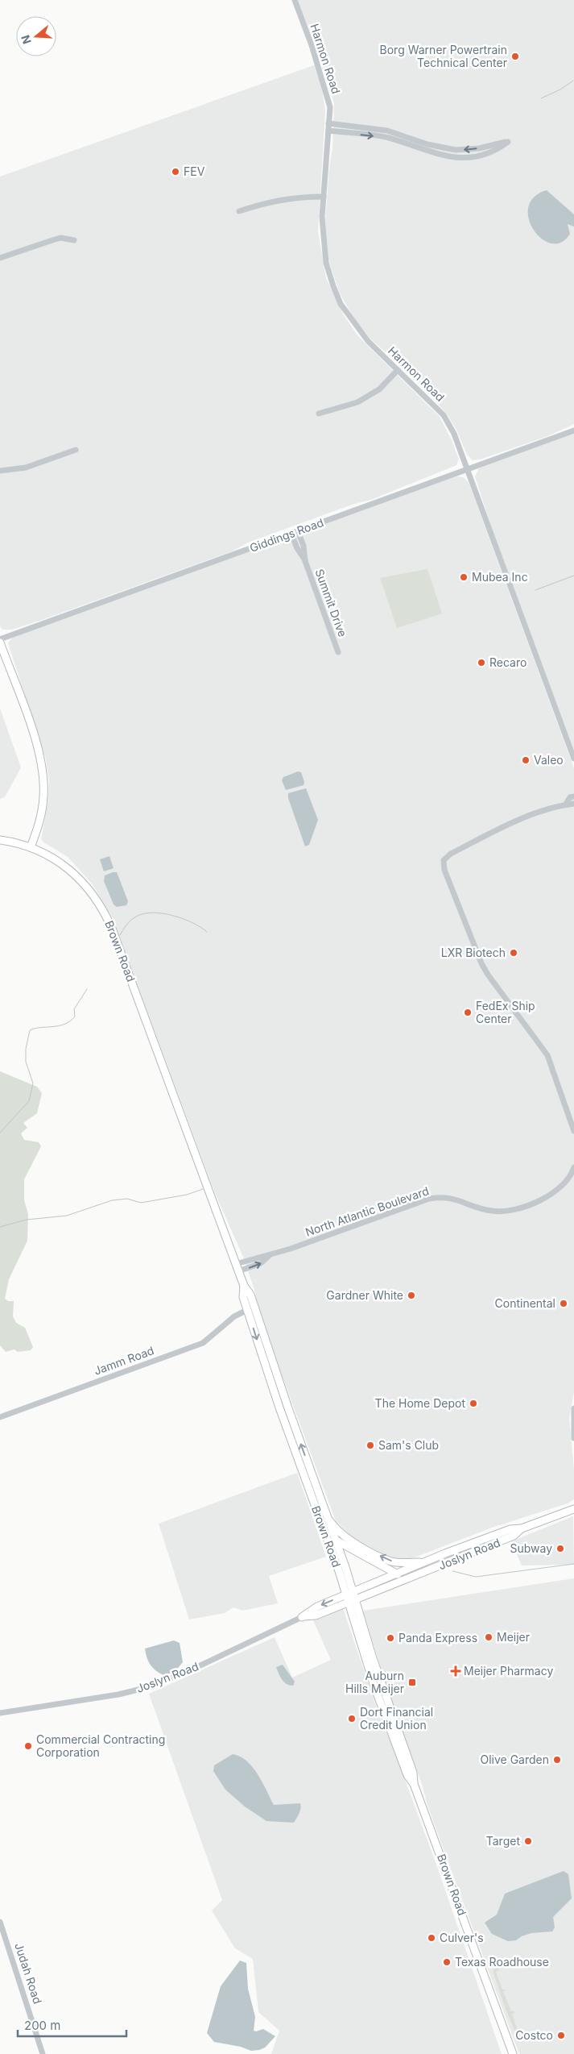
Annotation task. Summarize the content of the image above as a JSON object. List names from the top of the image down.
{
  "streets": {
    "main road": ["Brown Road", "Joslyn Road"],
    "street": [
      "Harmon Road",
      "Giddings Road",
      "Summit Drive",
      "North Atlantic Boulevard",
      "Jamm Road",
      "Judah Road"
    ]
  },
  "crossings": [
    ["Harmon Road", "Giddings Road"],
    ["Giddings Road", "Summit Drive"],
    ["Brown Road", "North Atlantic Boulevard"],
    ["Brown Road", "Jamm Road"],
    ["Brown Road", "Joslyn Road"]
  ],
  "places": {
    "other": [
      "Borg Warner Powertrain Technical Center",
      "FEV",
      "Mubea Inc",
      "Recaro",
      "Valeo",
      "LXR Biotech",
      "FedEx Ship Center",
      "Gardner White",
      "Continental",
      "The Home Depot",
      "Sam's Club",
      "Subway",
      "Meijer",
      "Panda Express",
      "Dort Financial Credit Union",
      "Commercial Contracting Corporation",
      "Olive Garden",
      "Target",
      "Culver's",
      "Texas Roadhouse",
      "Costco"
    ],
    "health": ["Meijer Pharmacy"],
    "transit": ["Auburn Hills Meijer"]
  },
  "scale_bar": "200 m",
  "north": "left"
}
